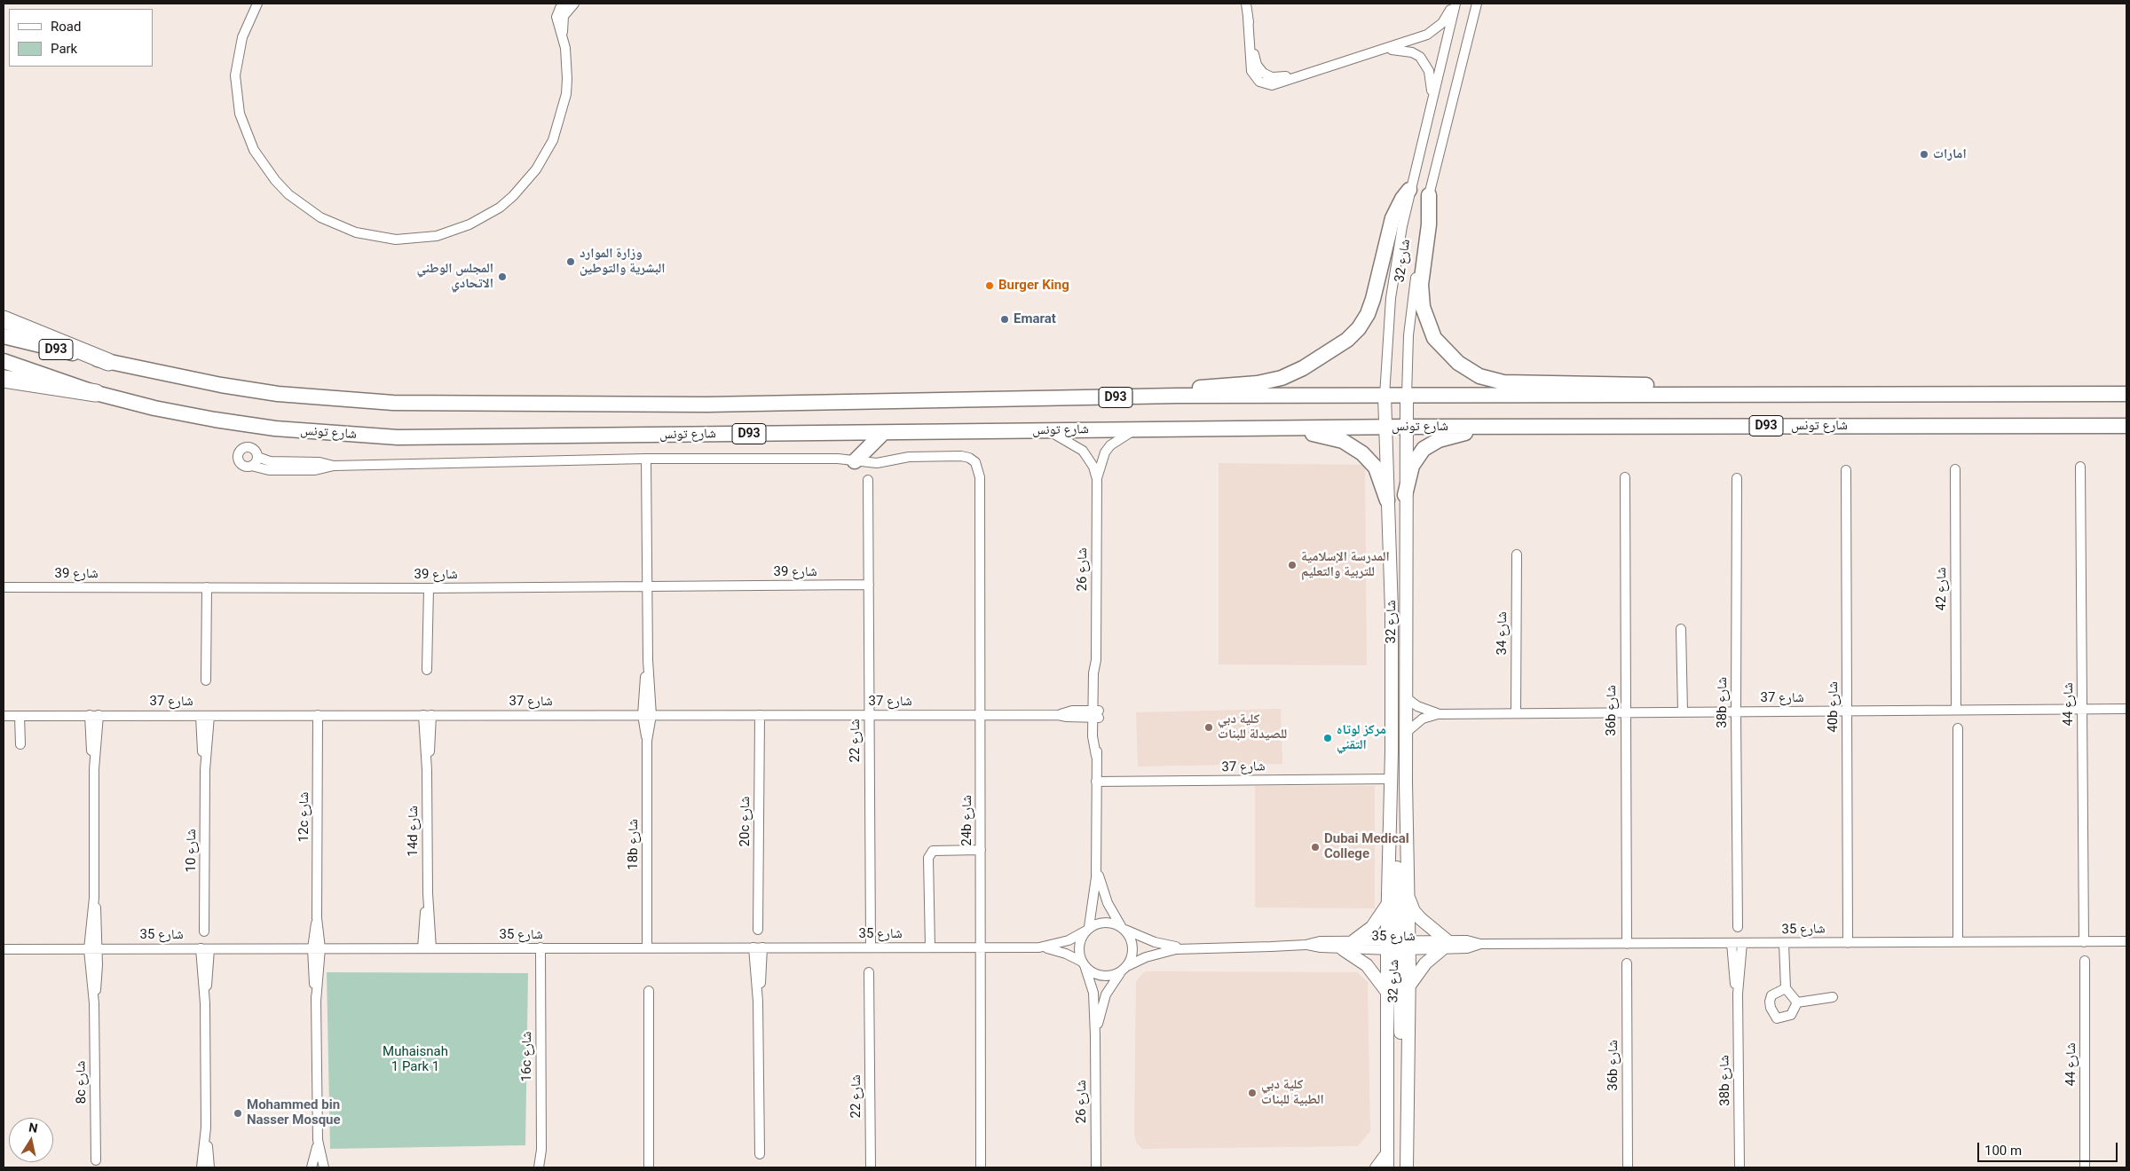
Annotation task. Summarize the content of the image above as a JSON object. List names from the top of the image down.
{
  "streets": {
    "main road": ["D93", "شارع تونس"],
    "street": [
      "شارع 32",
      "شارع 26",
      "شارع 39",
      "شارع 42",
      "شارع 34",
      "شارع 37",
      "38b شارع",
      "شارع 44",
      "40b شارع",
      "36b شارع",
      "شارع 22",
      "12c شارع",
      "24b شارع",
      "20c شارع",
      "14d شارع",
      "18b شارع",
      "شارع 10",
      "شارع 35",
      "16c شارع",
      "8c شارع"
    ]
  },
  "crossings": [
    ["شارع 32", "D93"],
    ["شارع 32", "شارع تونس"],
    ["شارع 32", "شارع 37"],
    ["شارع 32", "شارع 35"],
    ["شارع تونس", "شارع 26"],
    ["شارع 26", "شارع 37"],
    ["شارع 26", "شارع 35"],
    ["شارع 39", "شارع 22"],
    ["شارع 39", "18b شارع"],
    ["شارع 42", "شارع 37"],
    ["شارع 34", "شارع 37"],
    ["شارع 37", "38b شارع"],
    ["شارع 37", "شارع 44"],
    ["شارع 37", "40b شارع"],
    ["شارع 37", "36b شارع"],
    ["شارع 37", "شارع 22"],
    ["شارع 37", "12c شارع"],
    ["شارع 37", "24b شارع"],
    ["شارع 37", "20c شارع"],
    ["شارع 37", "14d شارع"],
    ["شارع 37", "18b شارع"],
    ["شارع 37", "شارع 10"],
    ["شارع 37", "8c شارع"],
    ["38b شارع", "شارع 35"],
    ["شارع 44", "شارع 35"],
    ["40b شارع", "شارع 35"],
    ["36b شارع", "شارع 35"],
    ["شارع 22", "شارع 35"],
    ["12c شارع", "شارع 35"],
    ["24b شارع", "شارع 35"],
    ["14d شارع", "شارع 35"],
    ["18b شارع", "شارع 35"],
    ["شارع 35", "16c شارع"],
    ["شارع 35", "8c شارع"]
  ],
  "parks": ["Muhaisnah 1 Park 1"],
  "places": [
    "امارات",
    "وزارة الموارد البشرية والتوطين",
    "المجلس الوطني الاتحادي",
    "Burger King",
    "Emarat",
    "المدرسة الإسلامية للتربية والتعليم",
    "كلية دبي للصيدلة للبنات",
    "مركز لوتاه التقني",
    "Dubai Medical College",
    "كلية دبي الطبية للبنات",
    "Mohammed bin Nasser Mosque"
  ],
  "legend": ["Road", "Park"],
  "scale_bar": "100 m",
  "north": "top"
}
